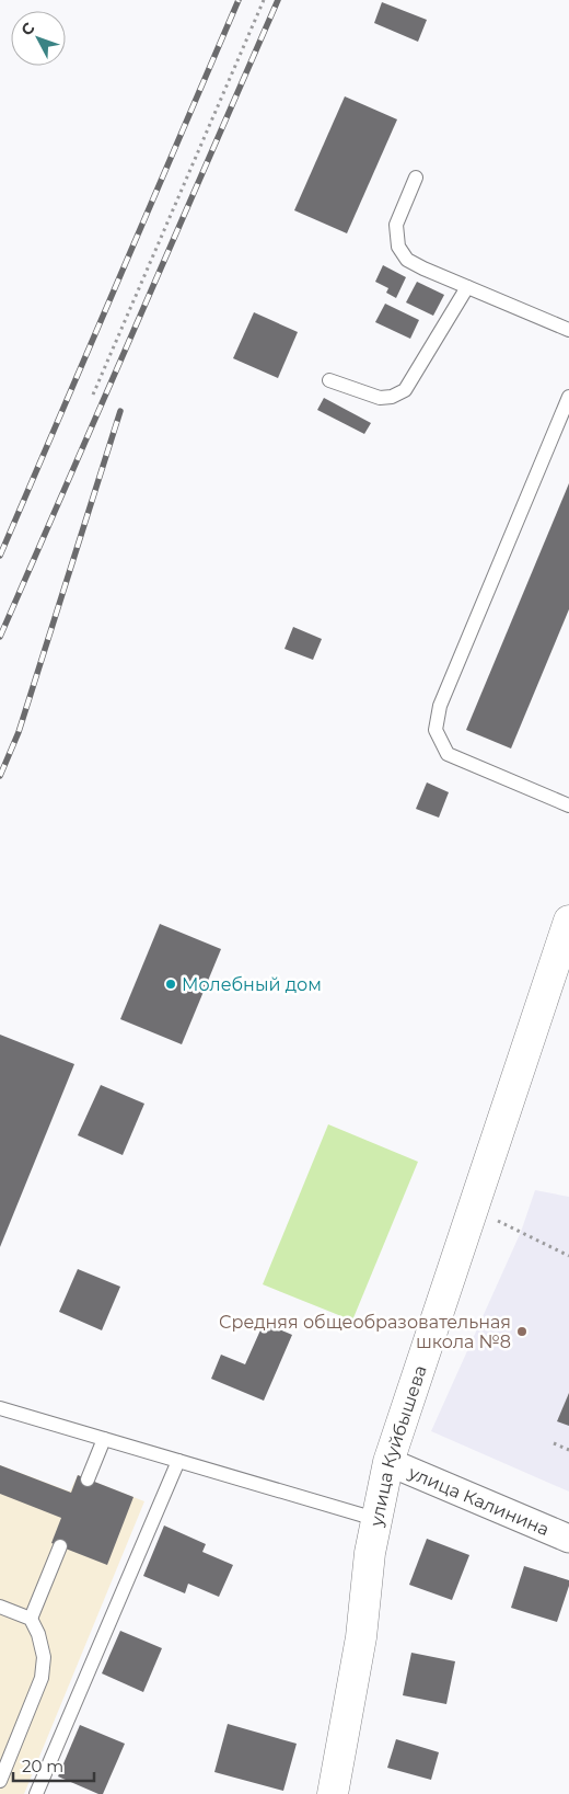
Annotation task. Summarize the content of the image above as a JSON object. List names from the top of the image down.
{
  "streets": {
    "street": ["улица Куйбышева", "улица Калинина"]
  },
  "crossings": [
    ["улица Куйбышева", "улица Калинина"]
  ],
  "places": ["Молебный дом", "Средняя общеобразовательная школа №8"],
  "scale_bar": "20 m",
  "north": "top left"
}
